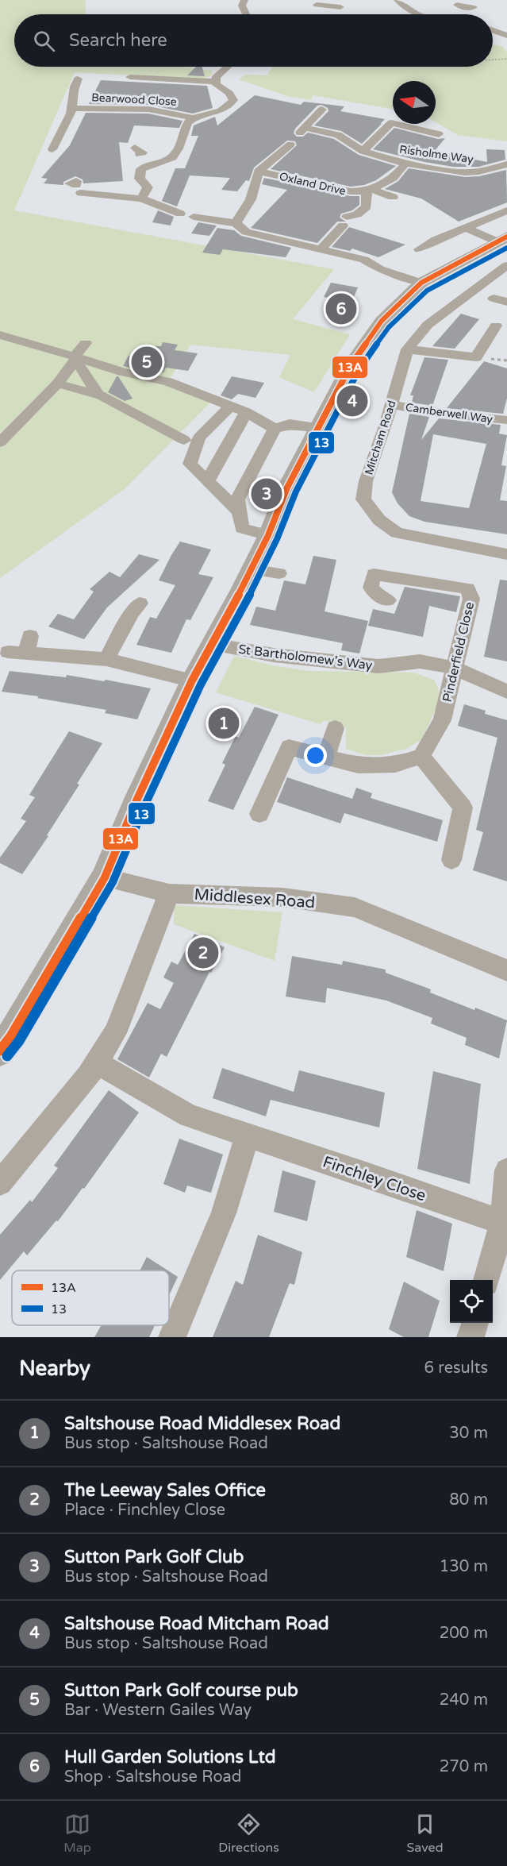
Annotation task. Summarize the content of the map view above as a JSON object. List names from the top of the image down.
{
  "streets": {
    "street": [
      "Bearwood Close",
      "Risholme Way",
      "Oxland Drive",
      "Camberwell Way",
      "Mitcham Road",
      "Pinderfield Close",
      "St Bartholomew's Way",
      "Middlesex Road",
      "Finchley Close"
    ]
  },
  "crossings": [
    ["Camberwell Way", "Mitcham Road"],
    ["Pinderfield Close", "St Bartholomew's Way"]
  ],
  "lines": ["transit line 13A", "transit line 13"],
  "legend": ["13A", "13"],
  "north": "left",
  "page": {
    "search": "Search here",
    "pins": [
      "6",
      "5",
      "4",
      "3",
      "1",
      "2"
    ],
    "heading": ["Nearby", "6 results"],
    "list": [
      {
        "mark": "1",
        "name": "Saltshouse Road Middlesex Road",
        "note": "Bus stop · Saltshouse Road",
        "value": "30 m"
      },
      {
        "mark": "2",
        "name": "The Leeway Sales Office",
        "note": "Place · Finchley Close",
        "value": "80 m"
      },
      {
        "mark": "3",
        "name": "Sutton Park Golf Club",
        "note": "Bus stop · Saltshouse Road",
        "value": "130 m"
      },
      {
        "mark": "4",
        "name": "Saltshouse Road Mitcham Road",
        "note": "Bus stop · Saltshouse Road",
        "value": "200 m"
      },
      {
        "mark": "5",
        "name": "Sutton Park Golf course pub",
        "note": "Bar · Western Gailes Way",
        "value": "240 m"
      },
      {
        "mark": "6",
        "name": "Hull Garden Solutions Ltd",
        "note": "Shop · Saltshouse Road",
        "value": "270 m"
      }
    ],
    "nav": ["Map", "Directions", "Saved"]
  }
}
